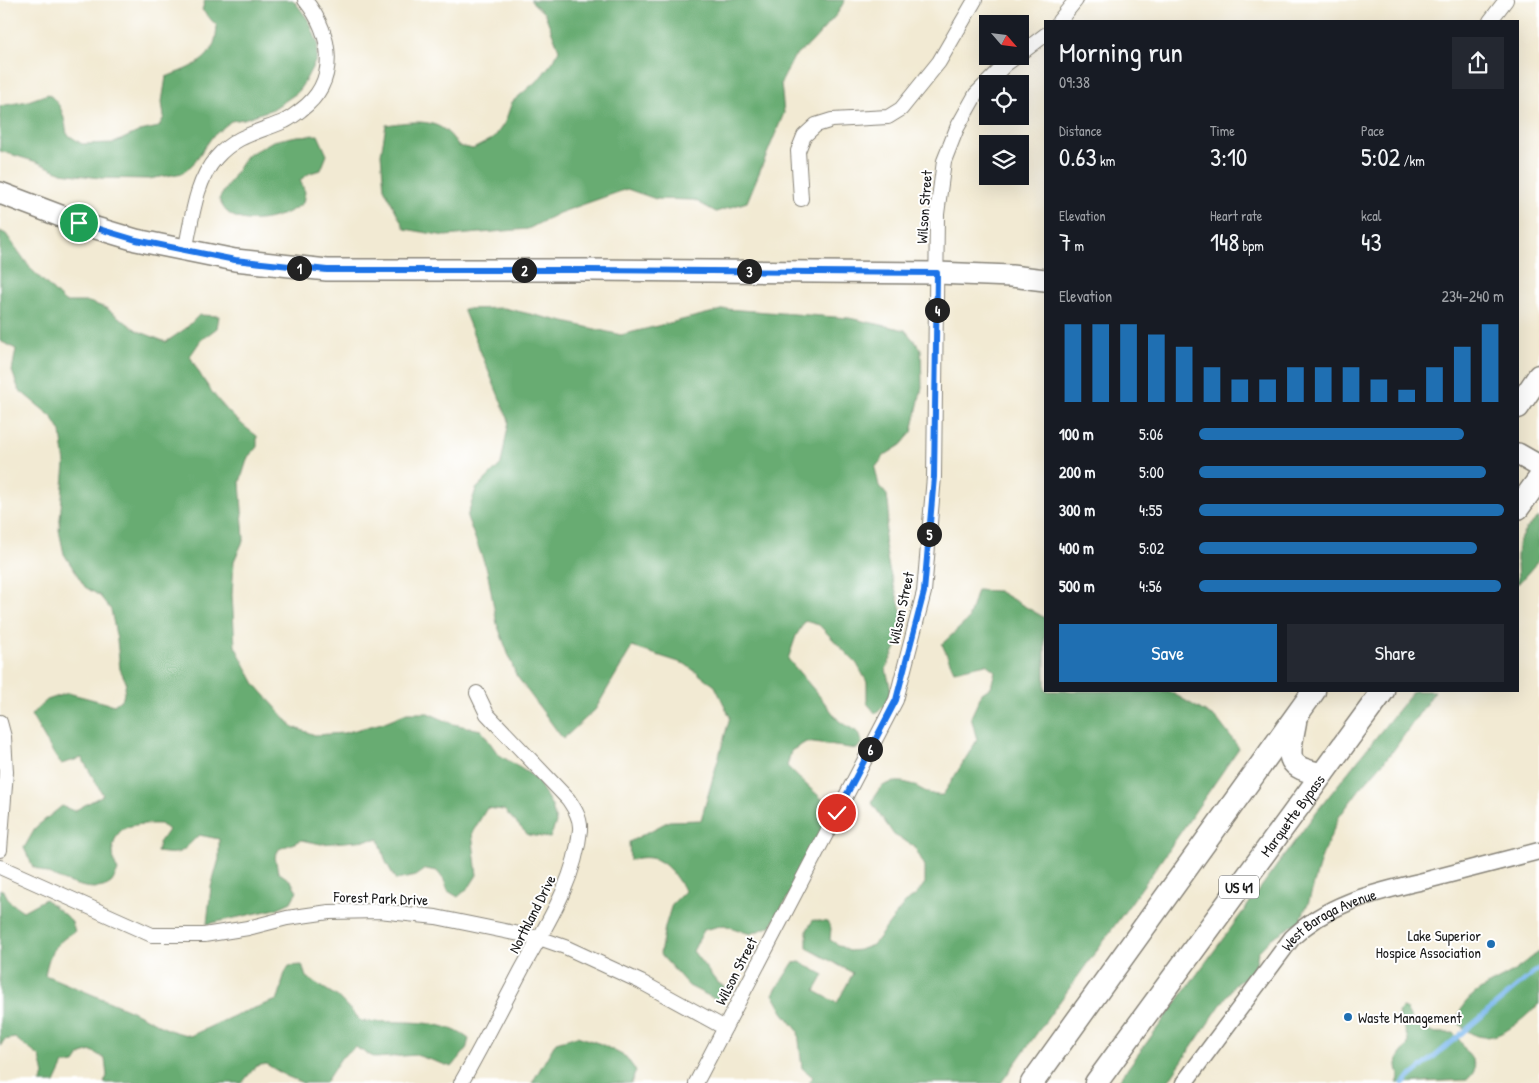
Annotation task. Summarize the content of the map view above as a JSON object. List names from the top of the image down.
{
  "streets": {
    "highway": ["Marquette Bypass", "US 41"],
    "street": [
      "Wilson Street",
      "Forest Park Drive",
      "Northland Drive",
      "West Baraga Avenue"
    ]
  },
  "crossings": [
    ["Wilson Street", "Forest Park Drive"],
    ["Forest Park Drive", "Northland Drive"]
  ],
  "places": ["Lake Superior Hospice Association", "Waste Management"],
  "north": "bottom right",
  "page": {
    "heading": ["Morning run", "09:38"],
    "stats": [
      ["Distance", "0.63 km"],
      ["Time", "3:10"],
      ["Pace", "5:02 /km"],
      ["Elevation", "7 m"],
      ["Heart rate", "148 bpm"],
      ["kcal", "43"]
    ],
    "pins": [
      "1",
      "2",
      "3",
      "4",
      "5",
      "6"
    ],
    "chart": ["Elevation", "234–240 m"],
    "list": [
      {
        "name": "100 m",
        "note": "5:06"
      },
      {
        "name": "200 m",
        "note": "5:00"
      },
      {
        "name": "300 m",
        "note": "4:55"
      },
      {
        "name": "400 m",
        "note": "5:02"
      },
      {
        "name": "500 m",
        "note": "4:56"
      }
    ],
    "buttons": ["Save", "Share"]
  }
}
